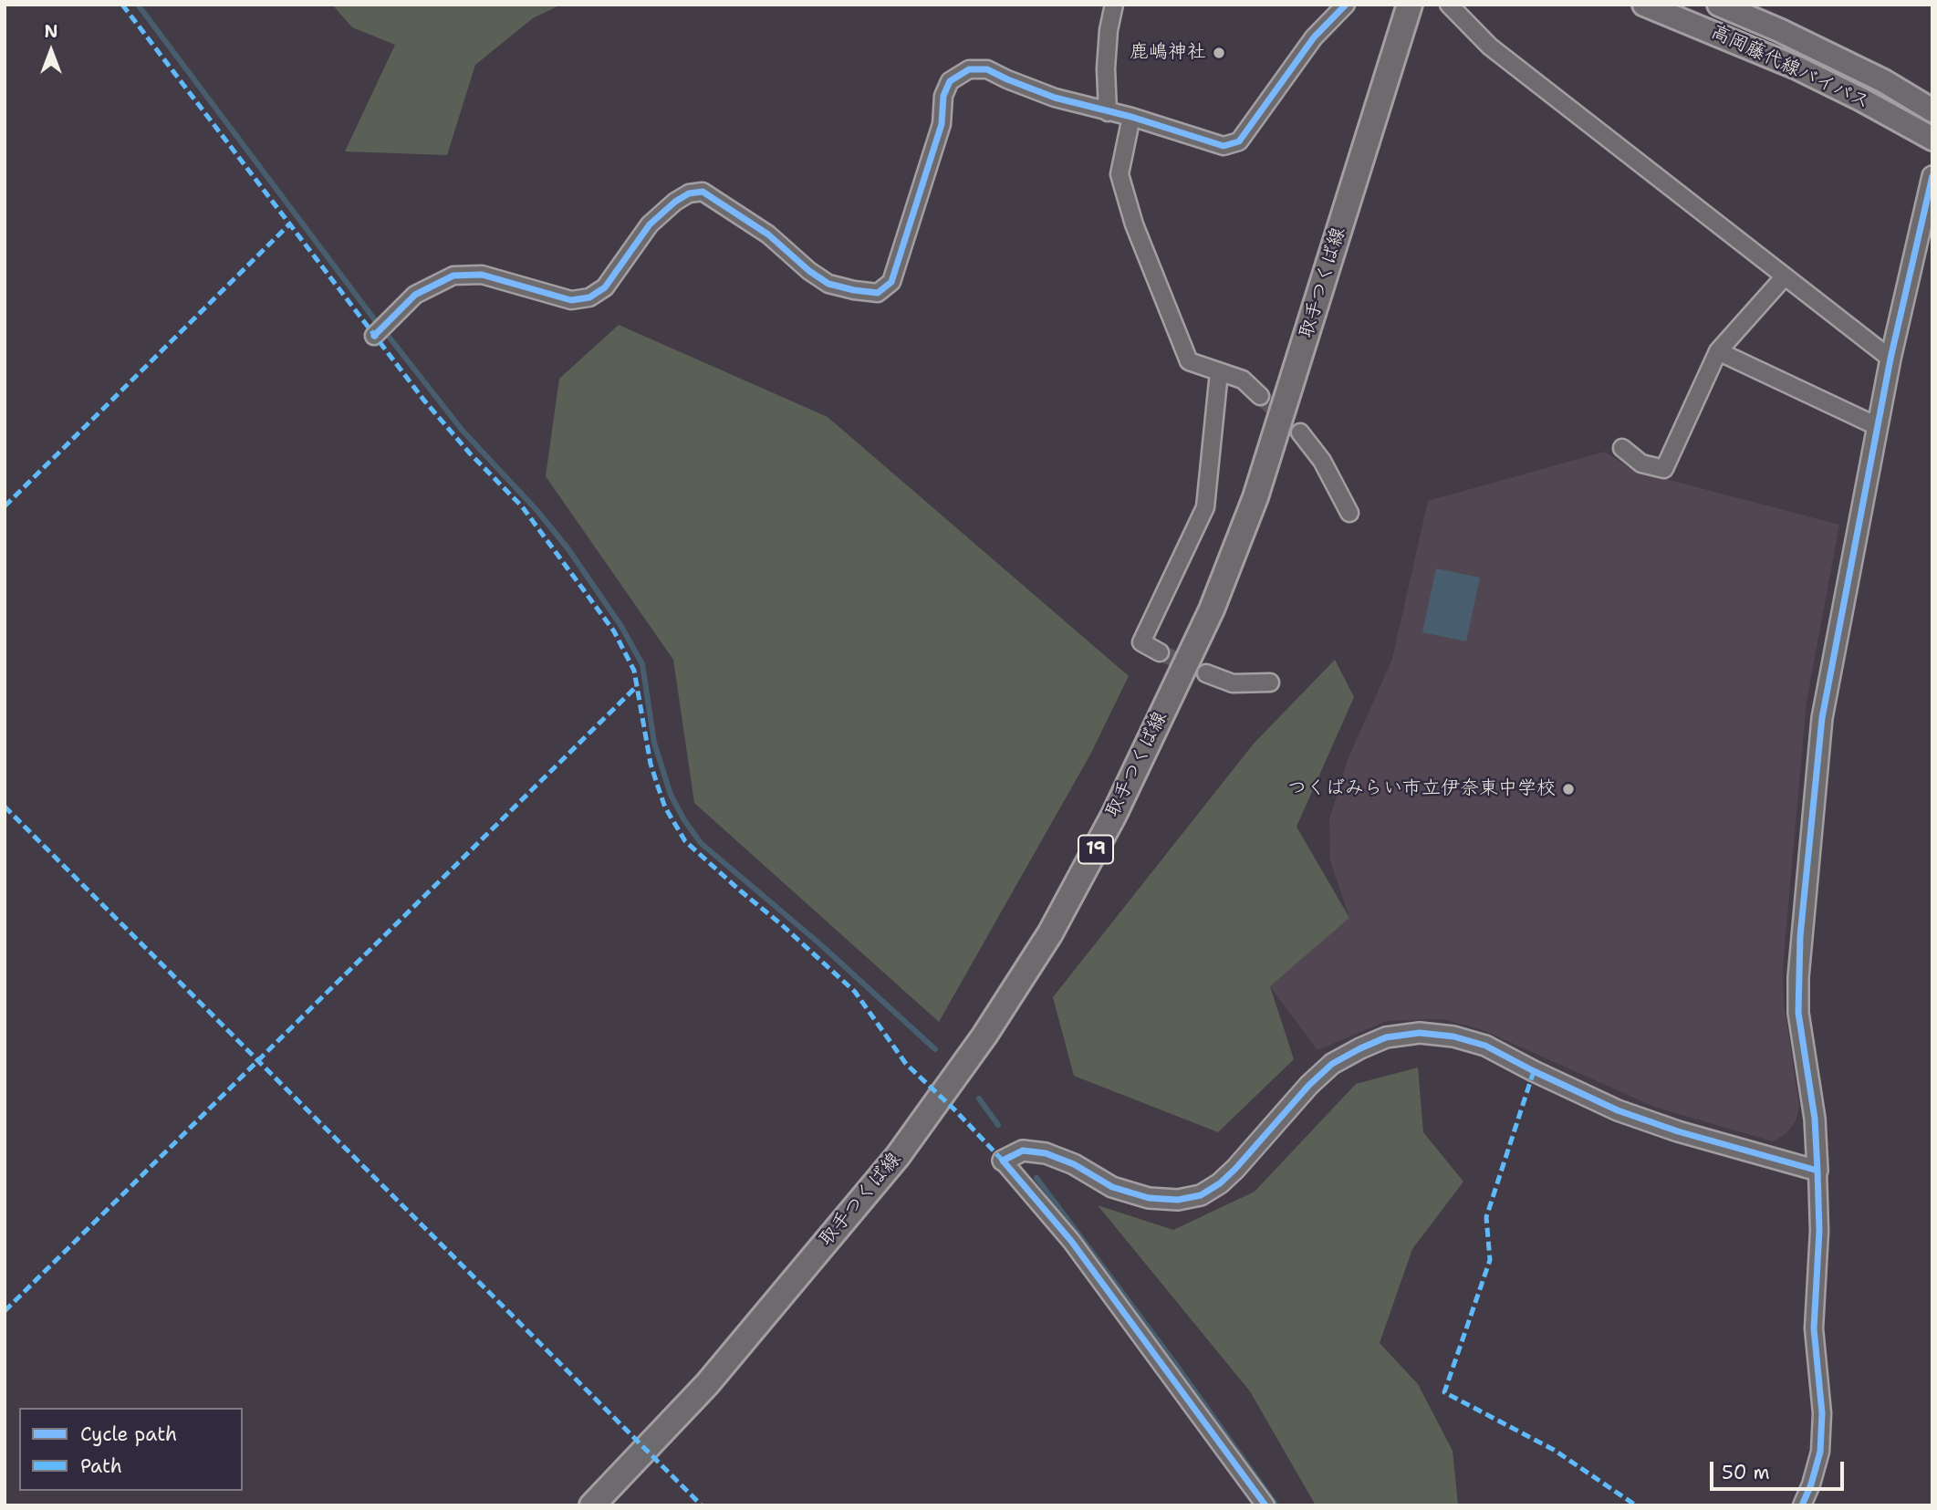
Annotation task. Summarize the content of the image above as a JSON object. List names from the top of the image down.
{
  "streets": {
    "main road": ["高岡藤代線バイパス", "取手つくば線", "19"]
  },
  "places": ["鹿嶋神社", "つくばみらい市立伊奈東中学校"],
  "legend": ["Cycle path", "Path"],
  "scale_bar": "50 m",
  "north": "top"
}
